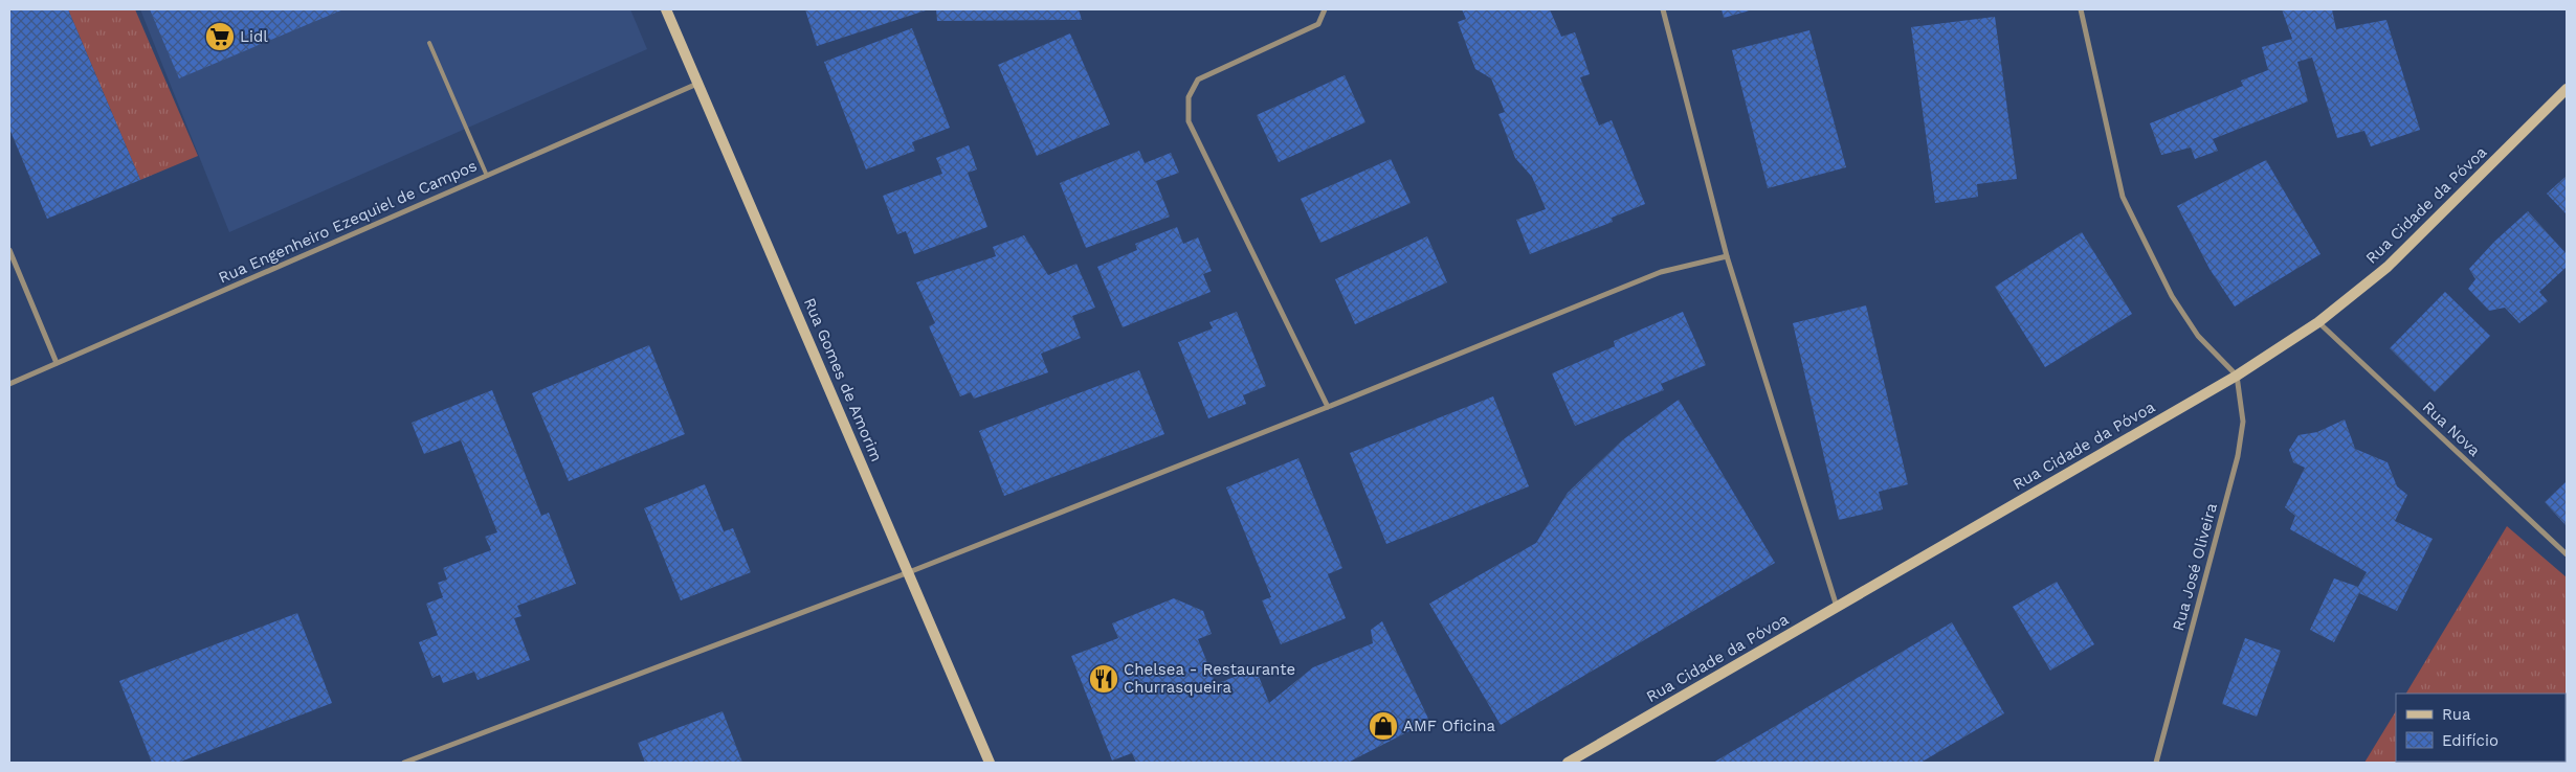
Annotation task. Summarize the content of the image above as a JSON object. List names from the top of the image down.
{
  "streets": {
    "street": [
      "Rua Cidade da Póvoa",
      "Rua Engenheiro Ezequiel de Campos",
      "Rua Gomes de Amorim",
      "Rua Nova",
      "Rua José Oliveira"
    ]
  },
  "crossings": [
    ["Rua Cidade da Póvoa", "Rua Nova"],
    ["Rua Cidade da Póvoa", "Rua José Oliveira"],
    ["Rua Engenheiro Ezequiel de Campos", "Rua Gomes de Amorim"]
  ],
  "places": {
    "supermarket": ["Lidl"],
    "restaurant": ["Chelsea - Restaurante Churrasqueira"],
    "shop": ["AMF Oficina"]
  },
  "legend": ["Rua", "Edifício"]
}
